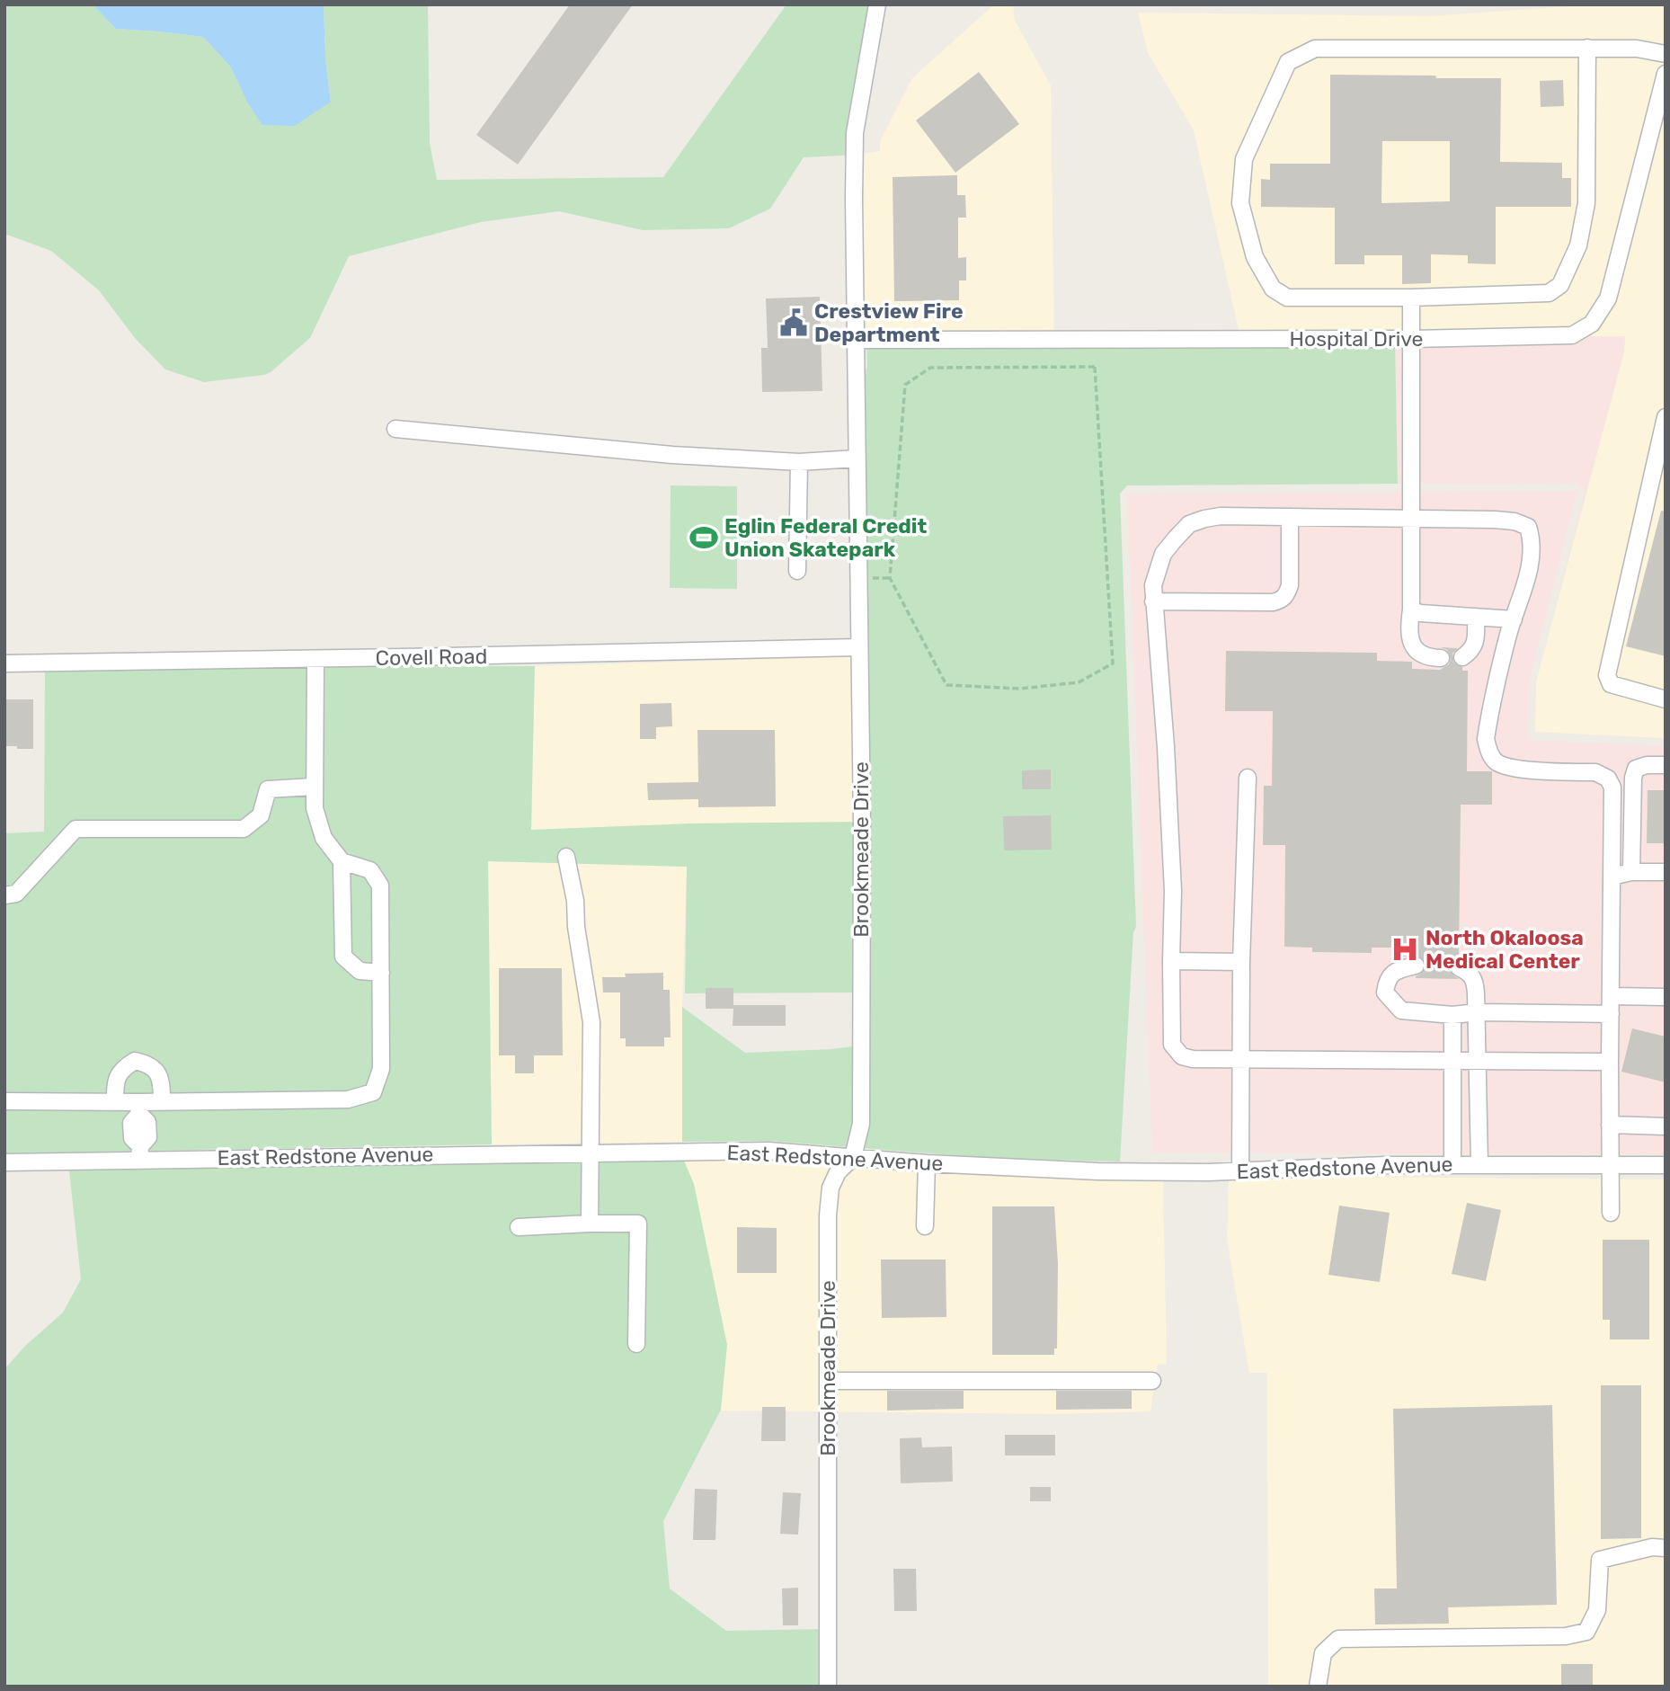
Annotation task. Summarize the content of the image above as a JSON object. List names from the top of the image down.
{
  "streets": {
    "street": [
      "Hospital Drive",
      "Covell Road",
      "Brookmeade Drive",
      "East Redstone Avenue"
    ]
  },
  "crossings": [
    ["Hospital Drive", "Brookmeade Drive"],
    ["Covell Road", "Brookmeade Drive"],
    ["Brookmeade Drive", "East Redstone Avenue"]
  ],
  "places": {
    "public building": ["Crestview Fire Department"],
    "sports": ["Eglin Federal Credit Union Skatepark"],
    "hospital": ["North Okaloosa Medical Center"]
  }
}
